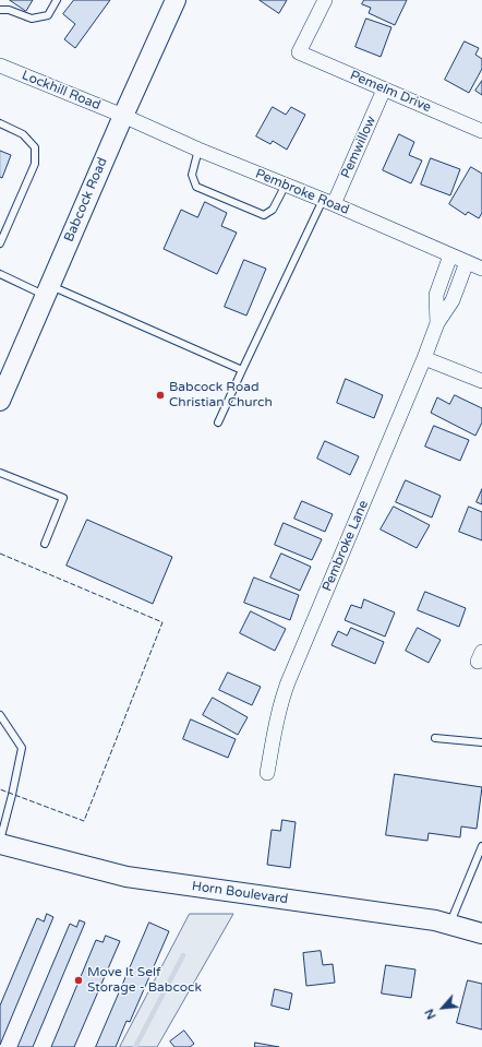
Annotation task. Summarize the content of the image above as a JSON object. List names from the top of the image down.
{
  "streets": {
    "street": [
      "Lockhill Road",
      "Pemelm Drive",
      "Pemwillow",
      "Pembroke Road",
      "Babcock Road",
      "Pembroke Lane",
      "Horn Boulevard"
    ]
  },
  "crossings": [
    ["Lockhill Road", "Pembroke Road"],
    ["Lockhill Road", "Babcock Road"],
    ["Pemelm Drive", "Pemwillow"],
    ["Pemwillow", "Pembroke Road"],
    ["Pembroke Road", "Babcock Road"],
    ["Pembroke Road", "Pembroke Lane"]
  ],
  "places": ["Babcock Road Christian Church", "Move It Self Storage - Babcock"],
  "north": "bottom left"
}
